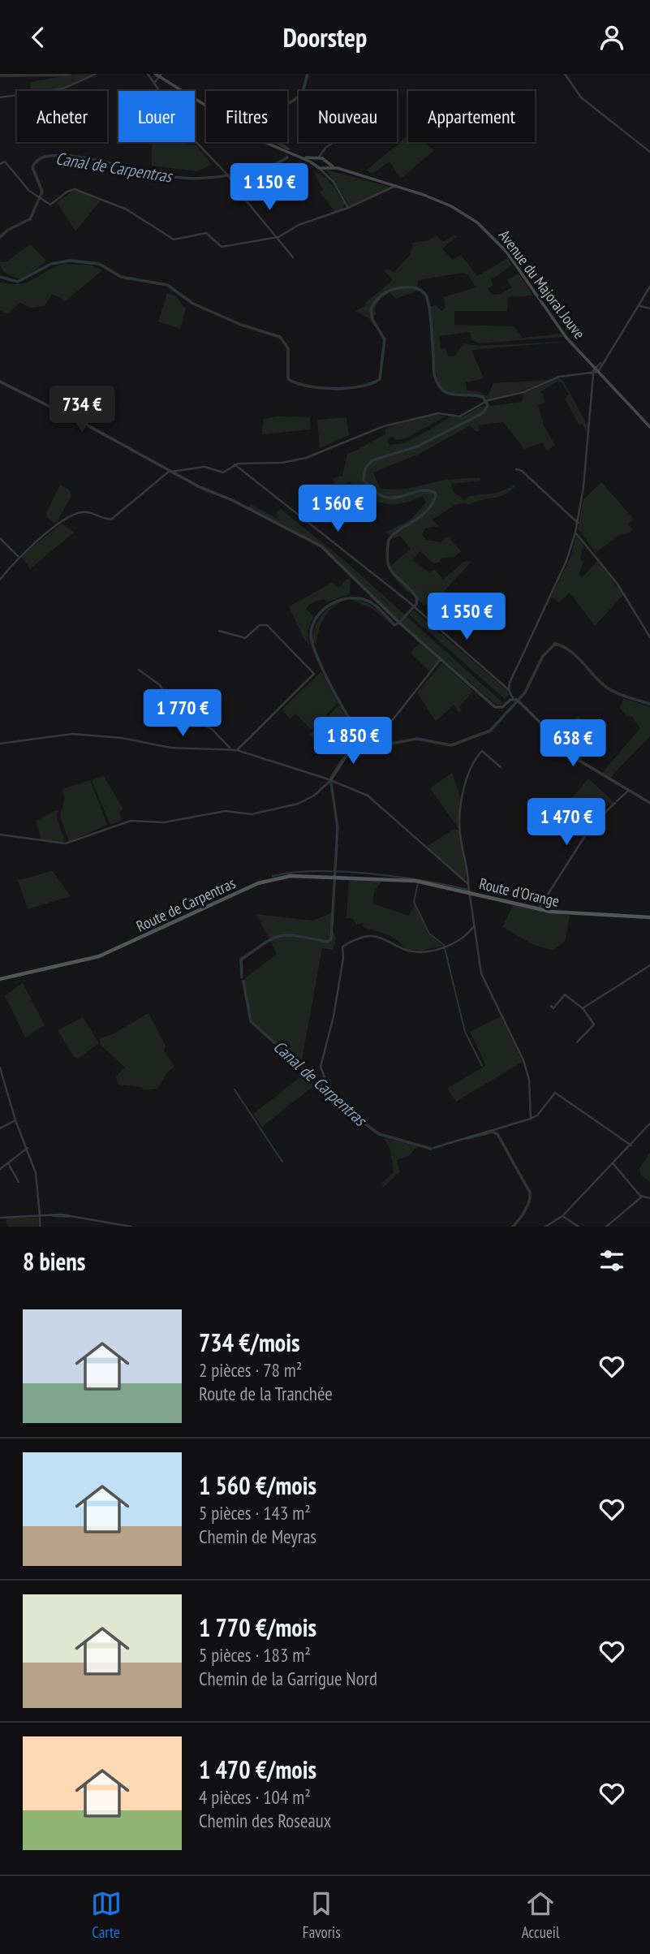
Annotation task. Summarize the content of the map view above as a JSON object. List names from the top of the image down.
{
  "streets": {
    "main road": ["Avenue du Majoral Jouve", "Route d'Orange", "Route de Carpentras"]
  },
  "crossings": [
    ["Route d'Orange", "Route de Carpentras"]
  ],
  "water": ["Canal de Carpentras"],
  "page": {
    "header": "Doorstep",
    "chip": [
      "Acheter",
      "Louer",
      "Filtres",
      "Nouveau",
      "Appartement"
    ],
    "price": [
      "1 150 €",
      "734 €",
      "1 560 €",
      "1 550 €",
      "1 770 €",
      "1 850 €",
      "638 €",
      "1 470 €"
    ],
    "heading": "8 biens",
    "list": [
      {
        "name": "734 €/mois",
        "note": "2 pièces · 78 m² · Route de la Tranchée"
      },
      {
        "name": "1 560 €/mois",
        "note": "5 pièces · 143 m² · Chemin de Meyras"
      },
      {
        "name": "1 770 €/mois",
        "note": "5 pièces · 183 m² · Chemin de la Garrigue Nord"
      },
      {
        "name": "1 470 €/mois",
        "note": "4 pièces · 104 m² · Chemin des Roseaux"
      }
    ],
    "tabs": ["Carte", "Favoris", "Accueil"]
  }
}
